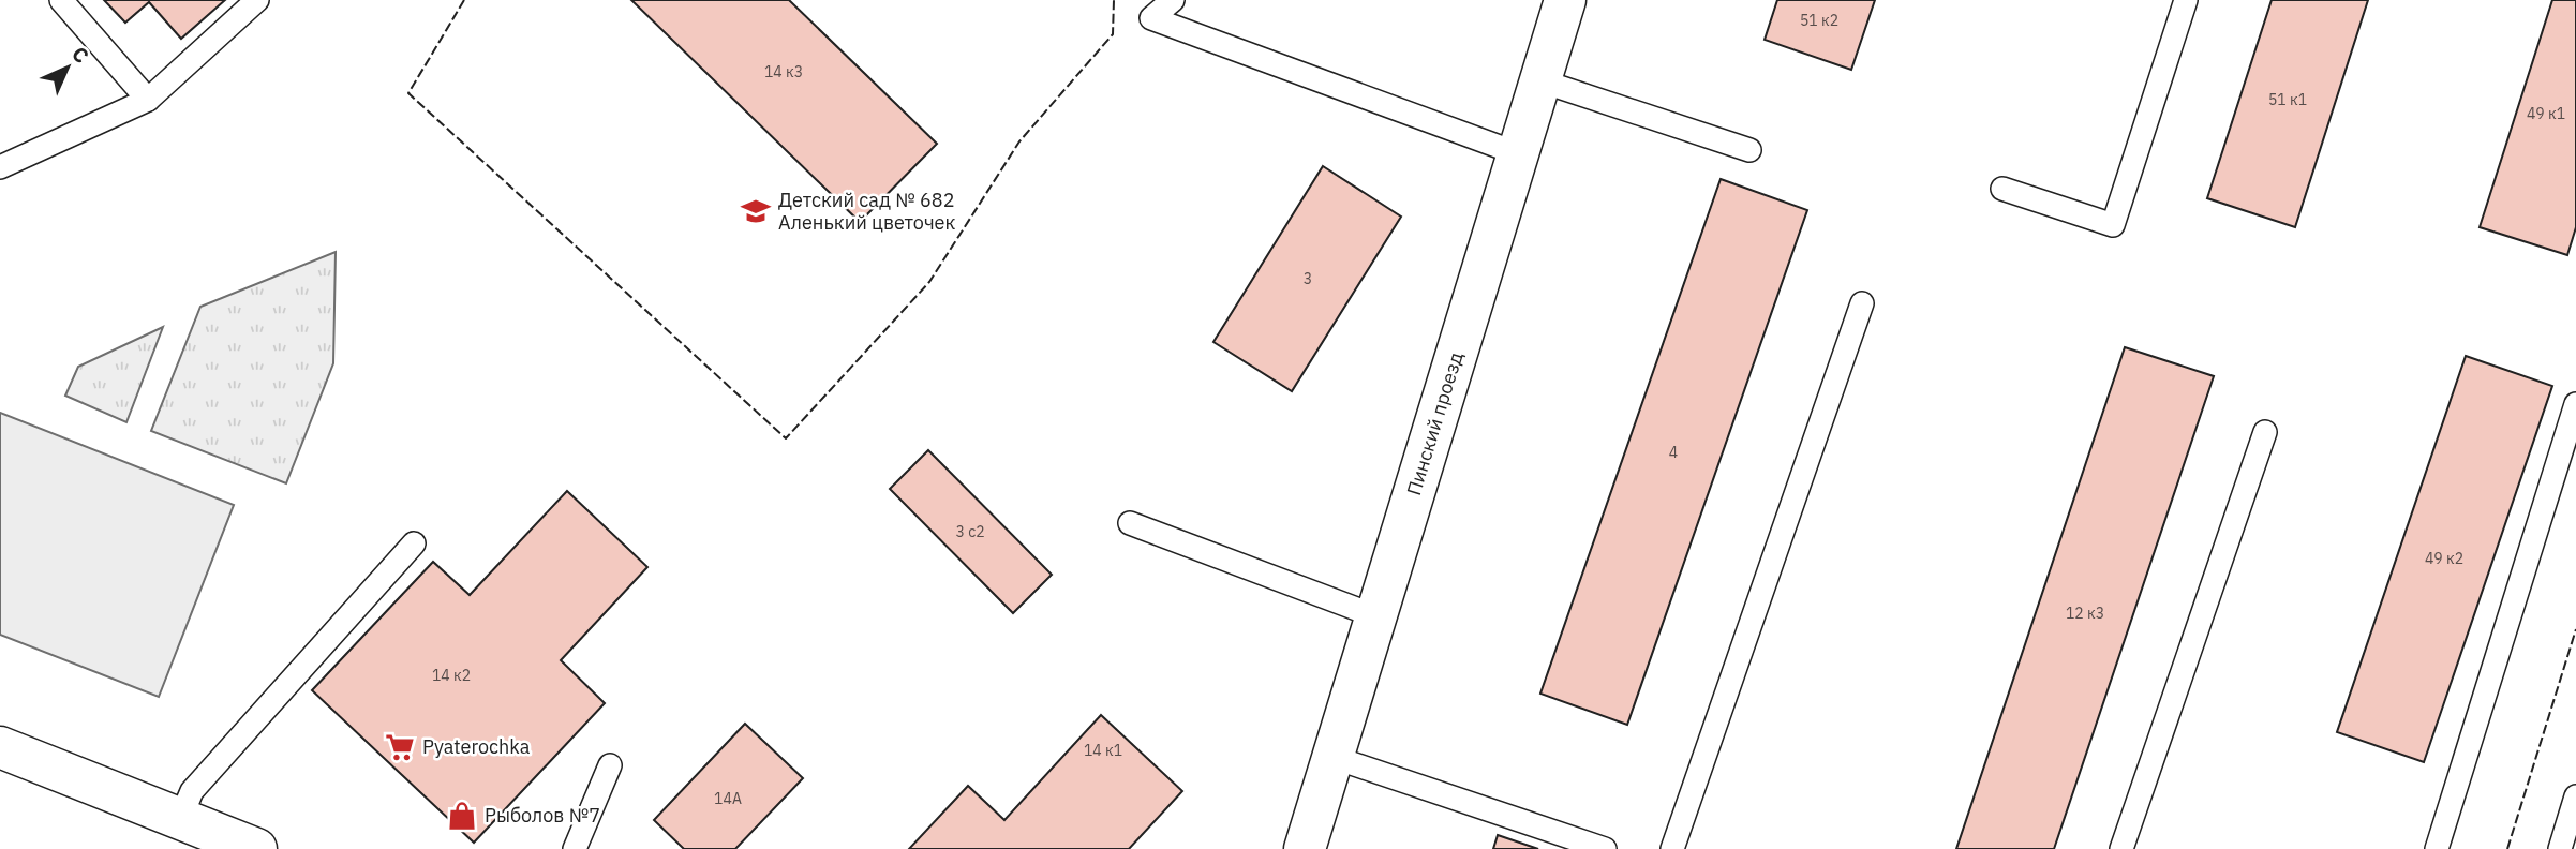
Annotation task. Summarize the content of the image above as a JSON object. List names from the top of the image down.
{
  "streets": {
    "street": ["Пинский проезд"]
  },
  "places": {
    "school or university": ["Детский сад № 682 Аленький цветочек"],
    "supermarket": ["Pyaterochka"],
    "shop": ["Рыболов №7"]
  },
  "house_numbers": [
    "51 к2",
    "14 к3",
    "51 к1",
    "49 к1",
    "3",
    "4",
    "3 с2",
    "49 к2",
    "12 к3",
    "14 к2",
    "14 к1",
    "14А"
  ],
  "north": "top right"
}
